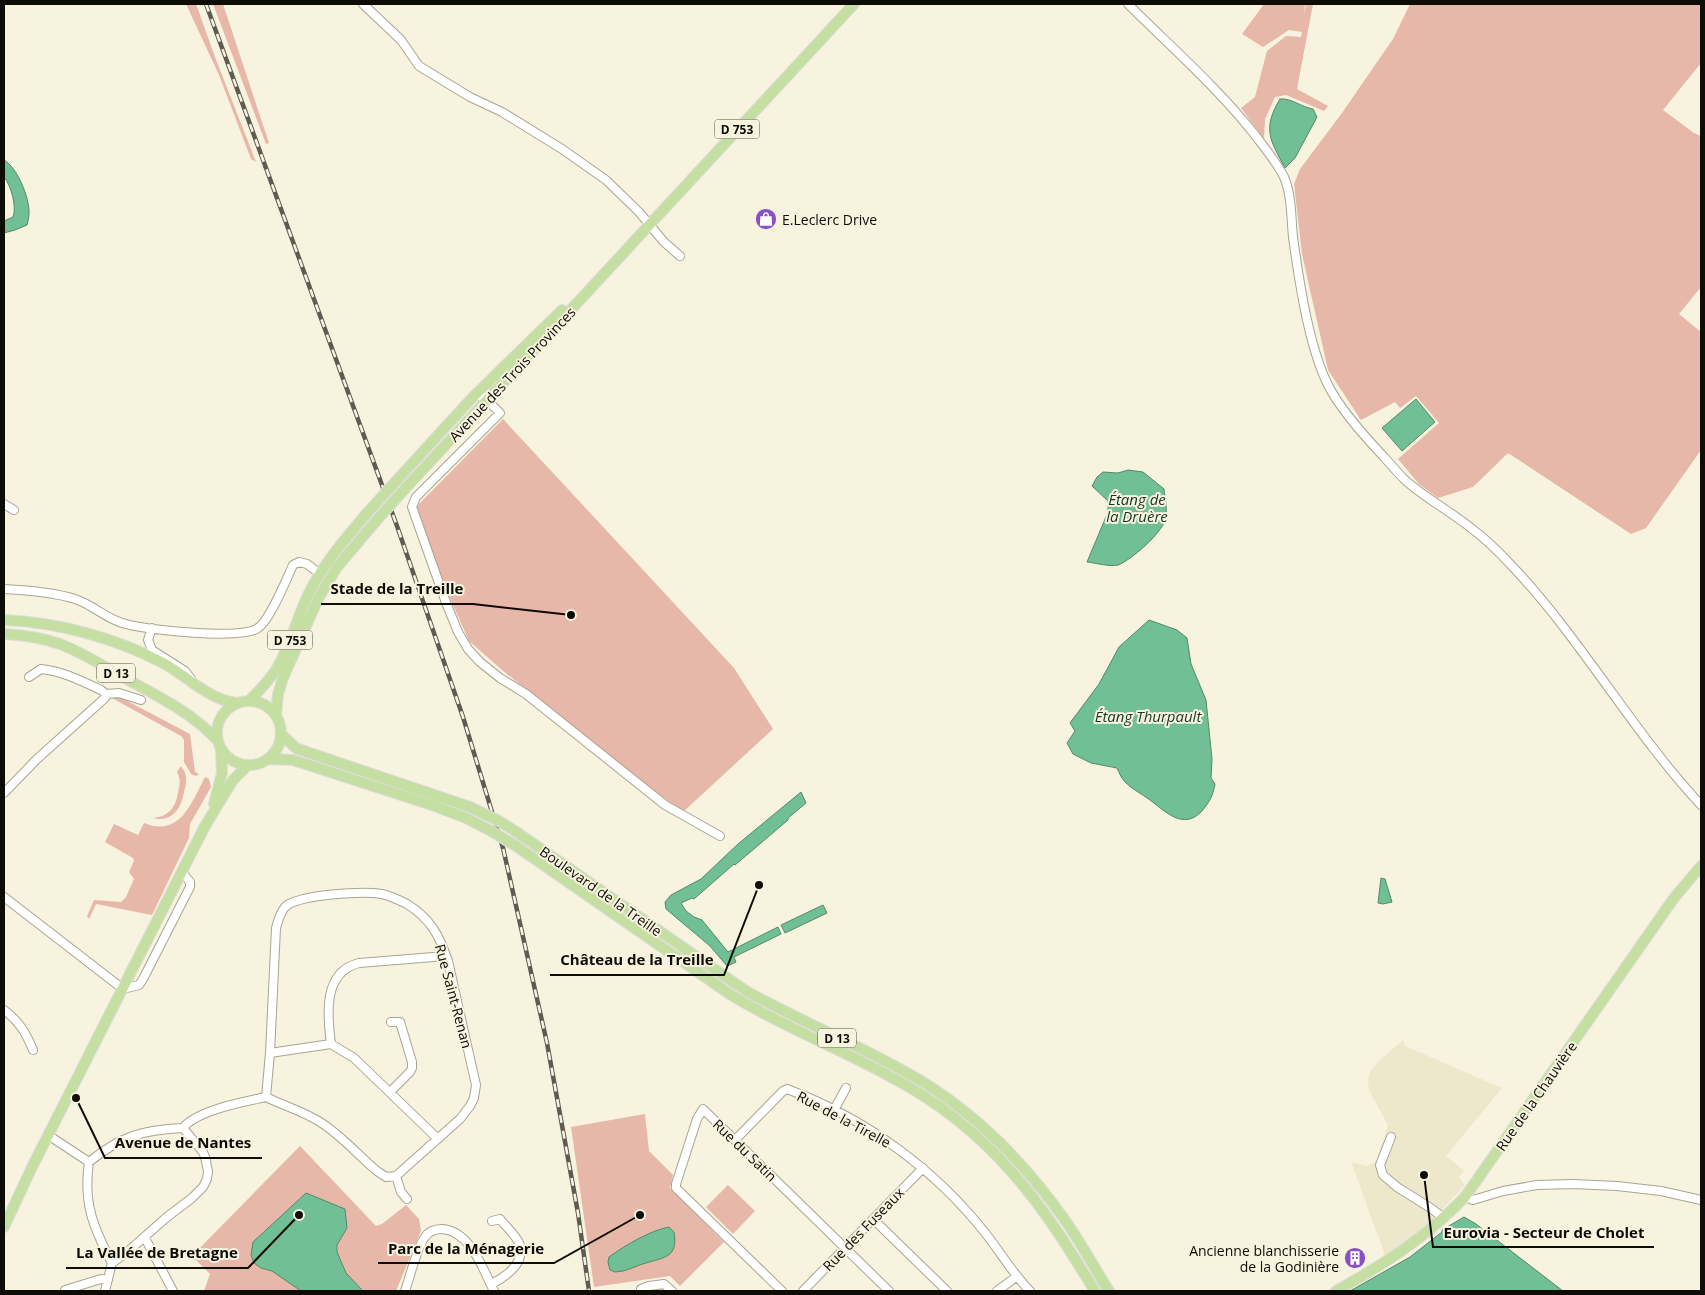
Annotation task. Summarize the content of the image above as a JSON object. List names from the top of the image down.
{
  "streets": {
    "main road": [
      "D 753",
      "Avenue des Trois Provinces",
      "D 13",
      "Boulevard de la Treille",
      "Rue de la Chauvière"
    ],
    "street": [
      "Rue Saint-Renan",
      "Rue de la Tirelle",
      "Rue du Satin",
      "Rue des Fuseaux"
    ]
  },
  "crossings": [
    ["D 753", "Avenue des Trois Provinces"],
    ["D 753", "D 13"],
    ["D 753", "Boulevard de la Treille"],
    ["Avenue des Trois Provinces", "D 13"],
    ["Avenue des Trois Provinces", "Boulevard de la Treille"],
    ["D 13", "Boulevard de la Treille"],
    ["Rue de la Tirelle", "Rue du Satin"],
    ["Rue de la Tirelle", "Rue des Fuseaux"],
    ["Rue du Satin", "Rue des Fuseaux"]
  ],
  "water": ["Étang de la Druère", "Étang Thurpault"],
  "places": {
    "shop": ["E.Leclerc Drive"],
    "other": [
      "Stade de la Treille",
      "Château de la Treille",
      "Avenue de Nantes",
      "Eurovia - Secteur de Cholet",
      "La Vallée de Bretagne",
      "Parc de la Ménagerie"
    ],
    "building": ["Ancienne blanchisserie de la Godinière"]
  }
}
